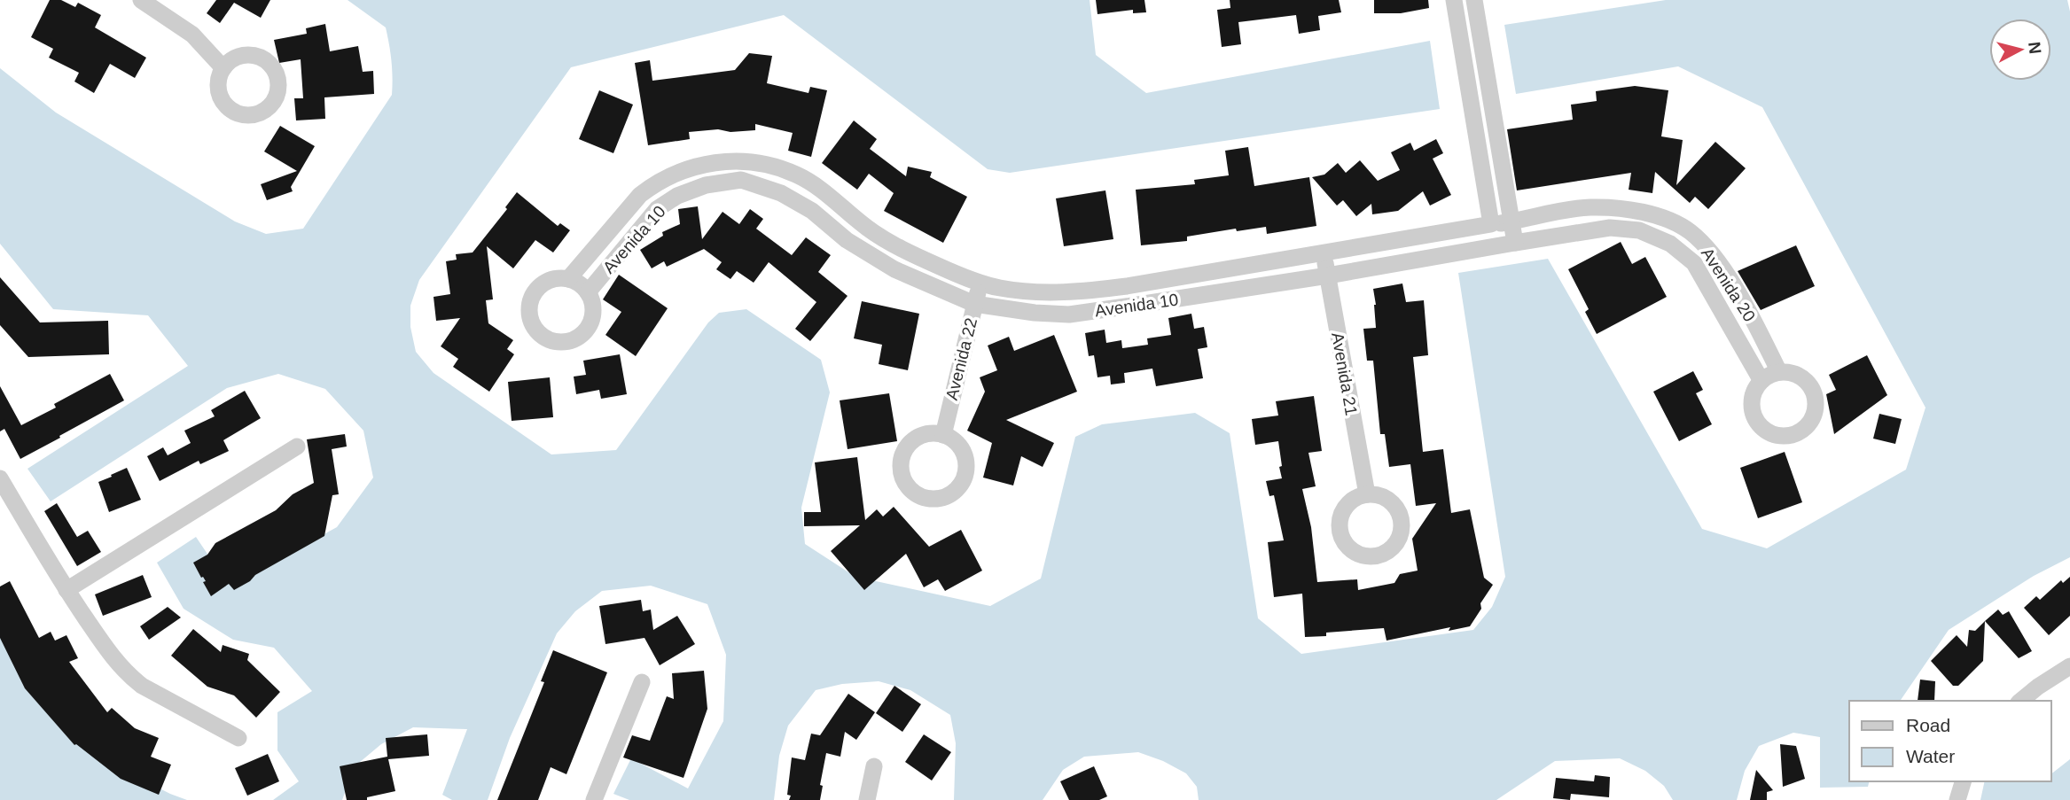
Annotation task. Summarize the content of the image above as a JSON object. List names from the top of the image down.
{
  "streets": {
    "street": [
      "Avenida 10",
      "Avenida 20",
      "Avenida 22",
      "Avenida 21"
    ]
  },
  "crossings": [
    ["Avenida 10", "Avenida 20"],
    ["Avenida 10", "Avenida 22"],
    ["Avenida 10", "Avenida 21"]
  ],
  "legend": ["Road", "Water"],
  "north": "right"
}
